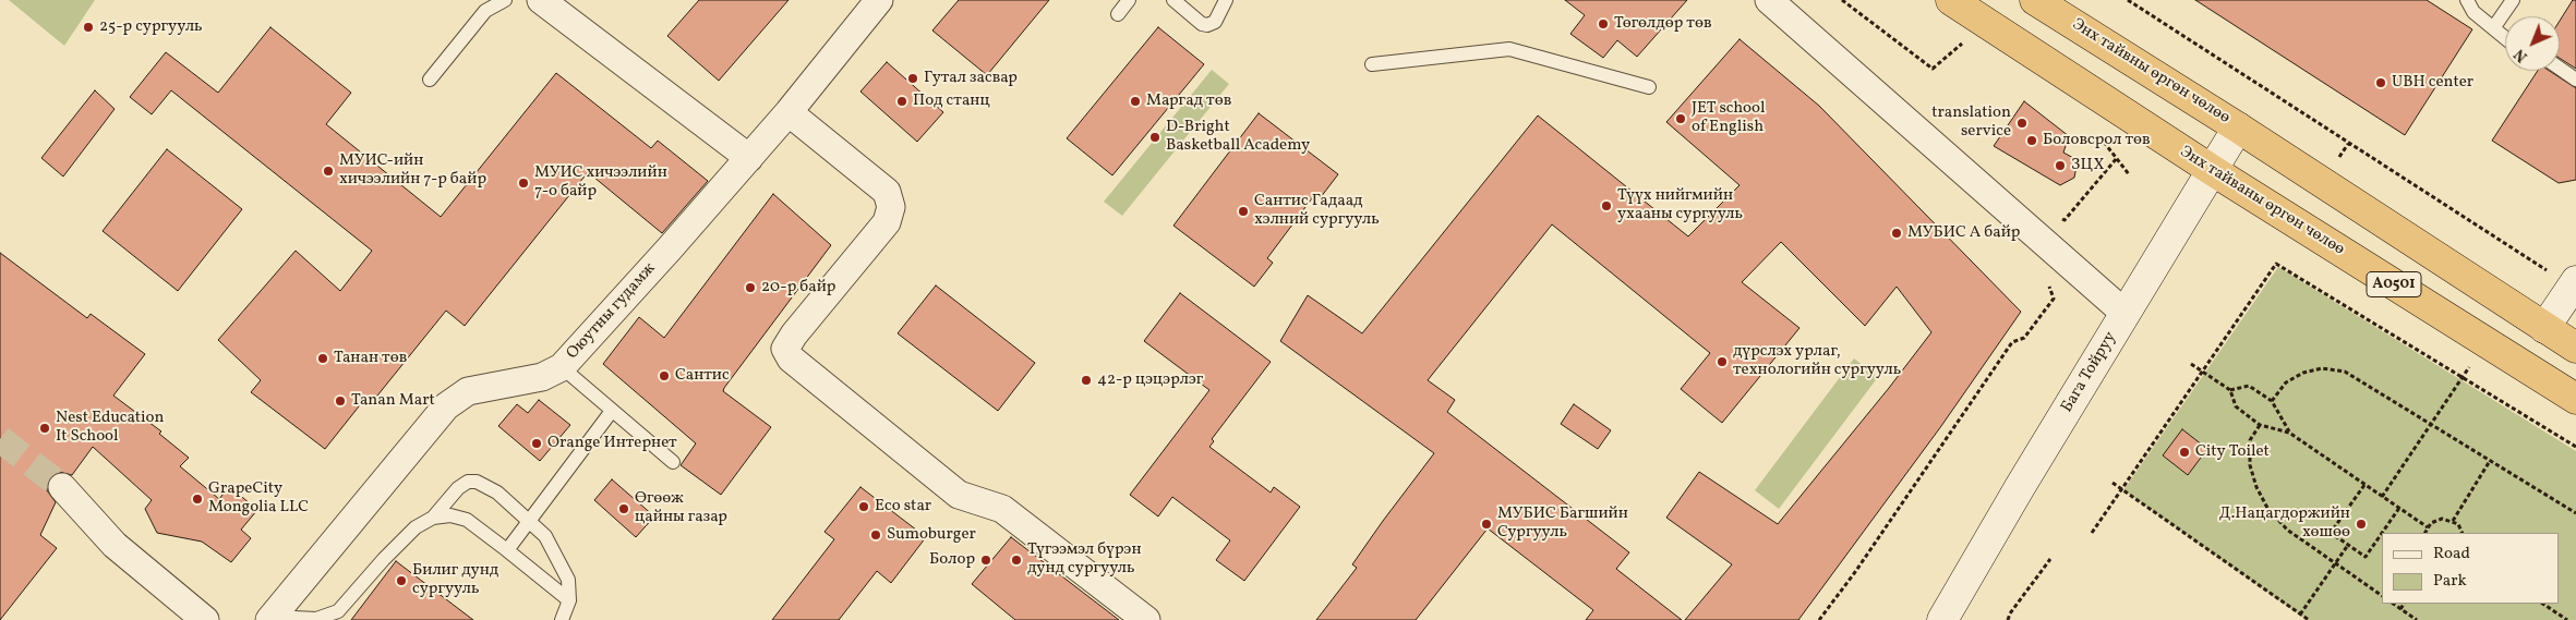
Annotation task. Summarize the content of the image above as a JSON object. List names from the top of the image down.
{
  "streets": {
    "highway": ["Энх тайвны өргөн чөлөө", "Энх тайваны өргөн чөлөө", "A0501"],
    "main road": ["Бага Тойруу"],
    "street": ["Оюутны гудамж"]
  },
  "crossings": [
    ["Энх тайвны өргөн чөлөө", "A0501"],
    ["Энх тайвны өргөн чөлөө", "Бага Тойруу"],
    ["Энх тайваны өргөн чөлөө", "Бага Тойруу"],
    ["A0501", "Бага Тойруу"]
  ],
  "places": [
    "Төгөлдөр төв",
    "25-р сургууль",
    "Гутал засвар",
    "UBH center",
    "Под станц",
    "Маргад төв",
    "JET school of English",
    "translation service",
    "D-Bright Basketball Academy",
    "Боловсрол төв",
    "ЗЦХ",
    "МУИС-ийн хичээлийн 7-р байр",
    "МУИС хичээлийн 7-о байр",
    "Түүх нийгмийн ухааны сургууль",
    "Сантис Гадаад хэлний сургууль",
    "МУБИС А байр",
    "20-p байр",
    "Танан төв",
    "дүрслэх урлаг, технологийн сургууль",
    "Сантис",
    "42-р цэцэрлэг",
    "Tanan Mart",
    "Nest Education It School",
    "Orange Интернет",
    "City Toilet",
    "GrapeCity Mongolia LLC",
    "Eco star",
    "Өгөөж цайны газар",
    "МУБИС Багшийн Сургууль",
    "Д.Нацагдоржийн хөшөө",
    "Sumoburger",
    "Болор",
    "Түгээмэл бүрэн дунд сургууль",
    "Билиг дунд сургууль"
  ],
  "legend": ["Road", "Park"],
  "north": "bottom left"
}
